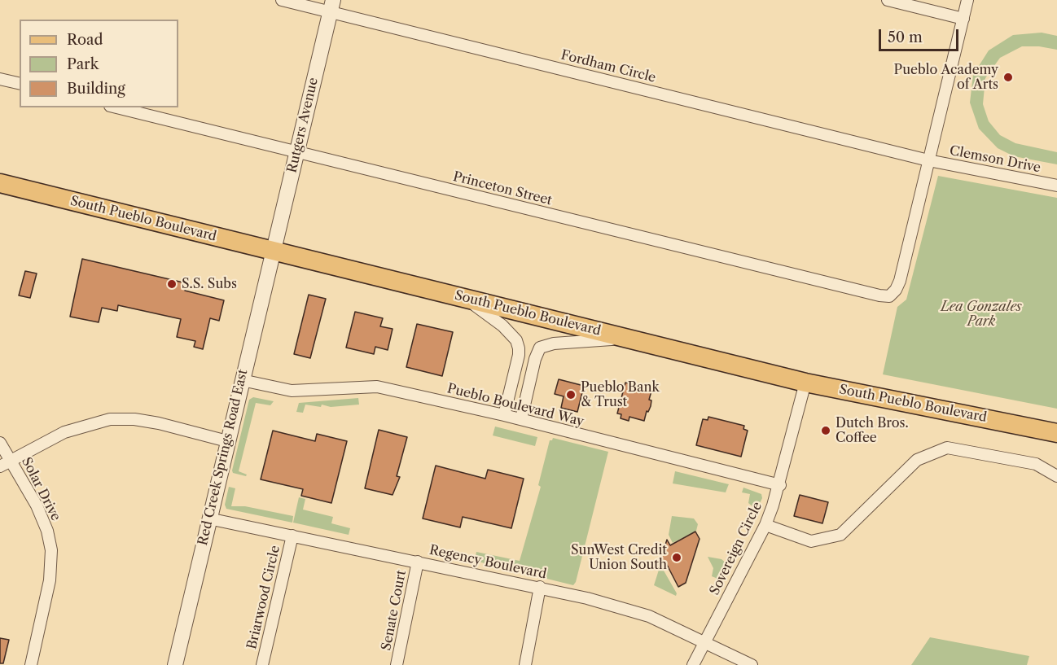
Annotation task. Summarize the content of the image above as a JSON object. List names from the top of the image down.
{
  "streets": {
    "main road": ["South Pueblo Boulevard"],
    "street": [
      "Fordham Circle",
      "Rutgers Avenue",
      "Clemson Drive",
      "Princeton Street",
      "Pueblo Boulevard Way",
      "Red Creek Springs Road East",
      "Solar Drive",
      "Sovereign Circle",
      "Regency Boulevard",
      "Briarwood Circle",
      "Senate Court"
    ]
  },
  "crossings": [
    ["Fordham Circle", "Rutgers Avenue"],
    ["Fordham Circle", "Clemson Drive"],
    ["Fordham Circle", "Princeton Street"],
    ["Rutgers Avenue", "Princeton Street"],
    ["Rutgers Avenue", "South Pueblo Boulevard"],
    ["Rutgers Avenue", "Red Creek Springs Road East"],
    ["Clemson Drive", "Princeton Street"],
    ["South Pueblo Boulevard", "Red Creek Springs Road East"],
    ["South Pueblo Boulevard", "Sovereign Circle"],
    ["Pueblo Boulevard Way", "Red Creek Springs Road East"],
    ["Pueblo Boulevard Way", "Sovereign Circle"],
    ["Red Creek Springs Road East", "Regency Boulevard"],
    ["Sovereign Circle", "Regency Boulevard"],
    ["Regency Boulevard", "Briarwood Circle"],
    ["Regency Boulevard", "Senate Court"]
  ],
  "parks": ["Lea Gonzales Park"],
  "places": [
    "Pueblo Academy of Arts",
    "S.S. Subs",
    "Pueblo Bank & Trust",
    "Dutch Bros. Coffee",
    "SunWest Credit Union South"
  ],
  "legend": ["Road", "Park", "Building"],
  "scale_bar": "50 m"
}
